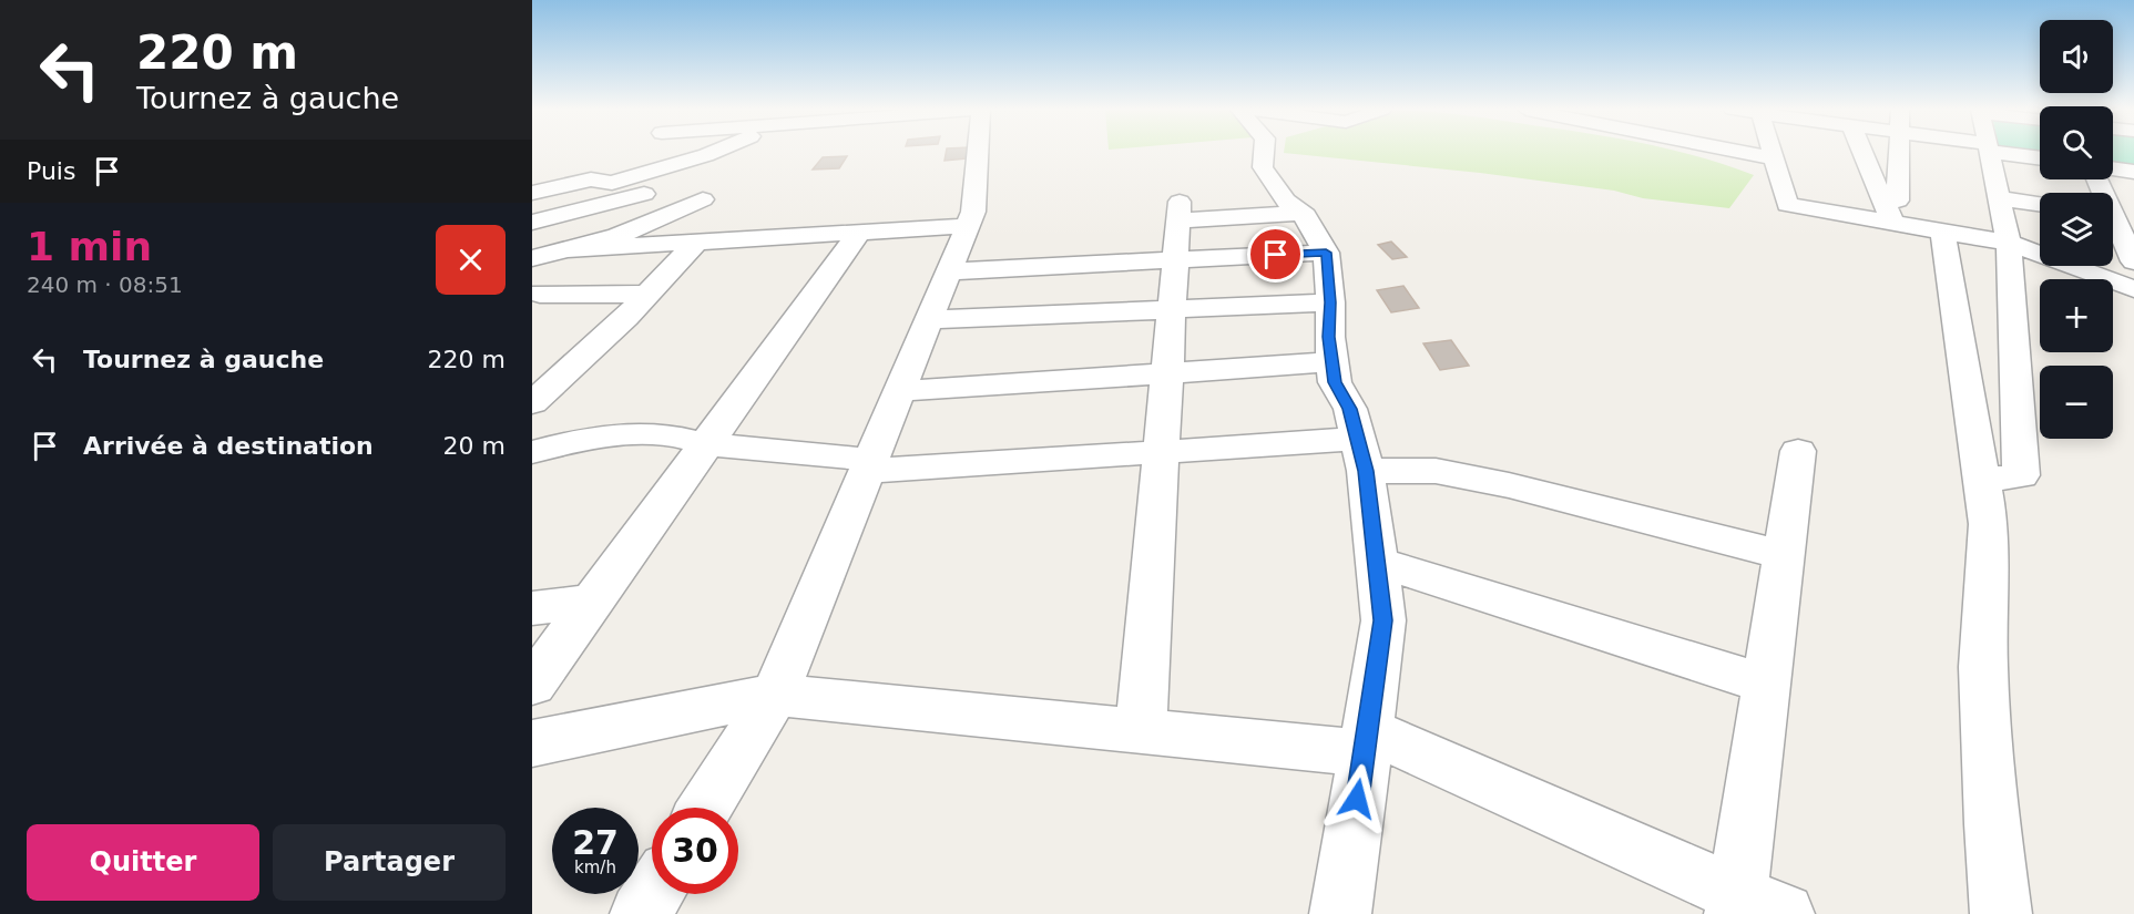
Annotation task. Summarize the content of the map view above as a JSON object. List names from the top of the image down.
{
  "page": {
    "turn": ["220 m", "Tournez à gauche"],
    "map_buttons": ["+", "−"],
    "then": "Puis",
    "heading": ["1 min", "240 m · 08:51"],
    "list": [
      {
        "name": "Tournez à gauche",
        "value": "220 m"
      },
      {
        "name": "Arrivée à destination",
        "value": "20 m"
      }
    ],
    "speed": "27 km/h",
    "limit": "30",
    "buttons": ["Quitter", "Partager"]
  }
}
